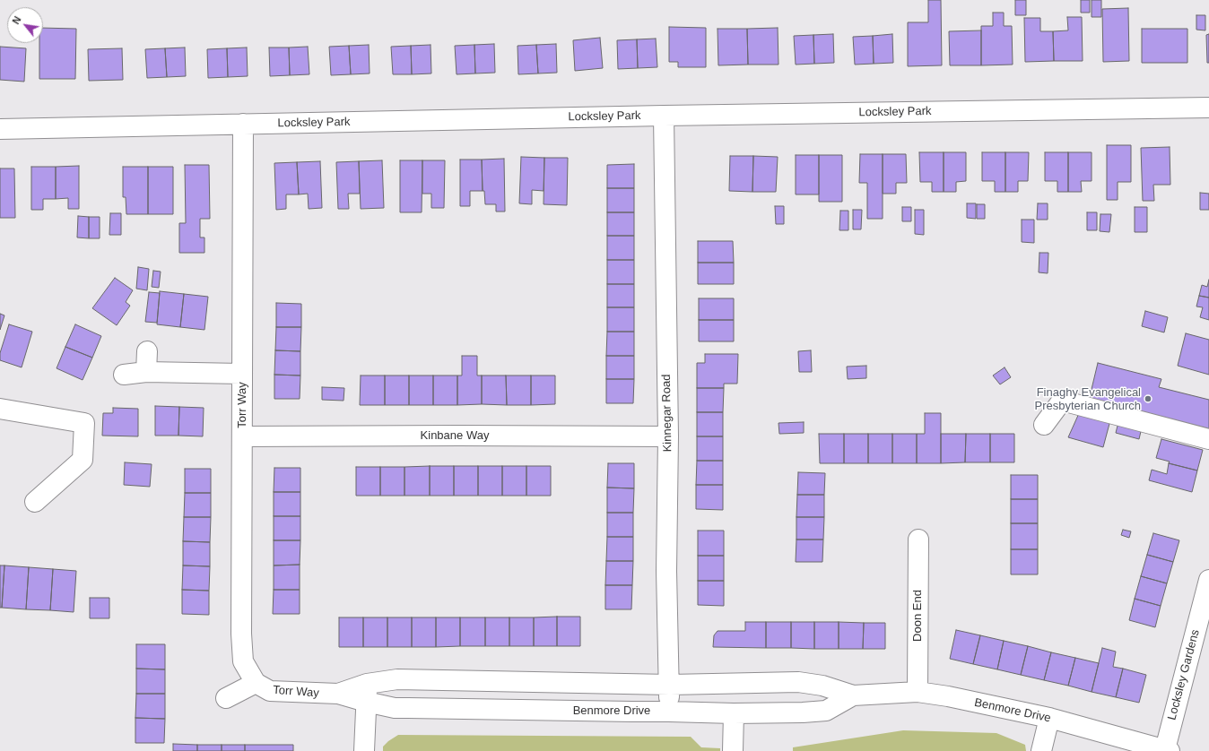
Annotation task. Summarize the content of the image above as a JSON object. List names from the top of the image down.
{
  "streets": {
    "street": [
      "Locksley Park",
      "Torr Way",
      "Kinnegar Road",
      "Kinbane Way",
      "Doon End",
      "Locksley Gardens",
      "Benmore Drive"
    ]
  },
  "crossings": [
    ["Locksley Park", "Torr Way"],
    ["Locksley Park", "Kinnegar Road"],
    ["Torr Way", "Kinbane Way"],
    ["Torr Way", "Benmore Drive"],
    ["Kinnegar Road", "Kinbane Way"],
    ["Kinnegar Road", "Benmore Drive"],
    ["Doon End", "Benmore Drive"],
    ["Locksley Gardens", "Benmore Drive"]
  ],
  "places": ["Finaghy Evangelical Presbyterian Church"],
  "north": "top left"
}
